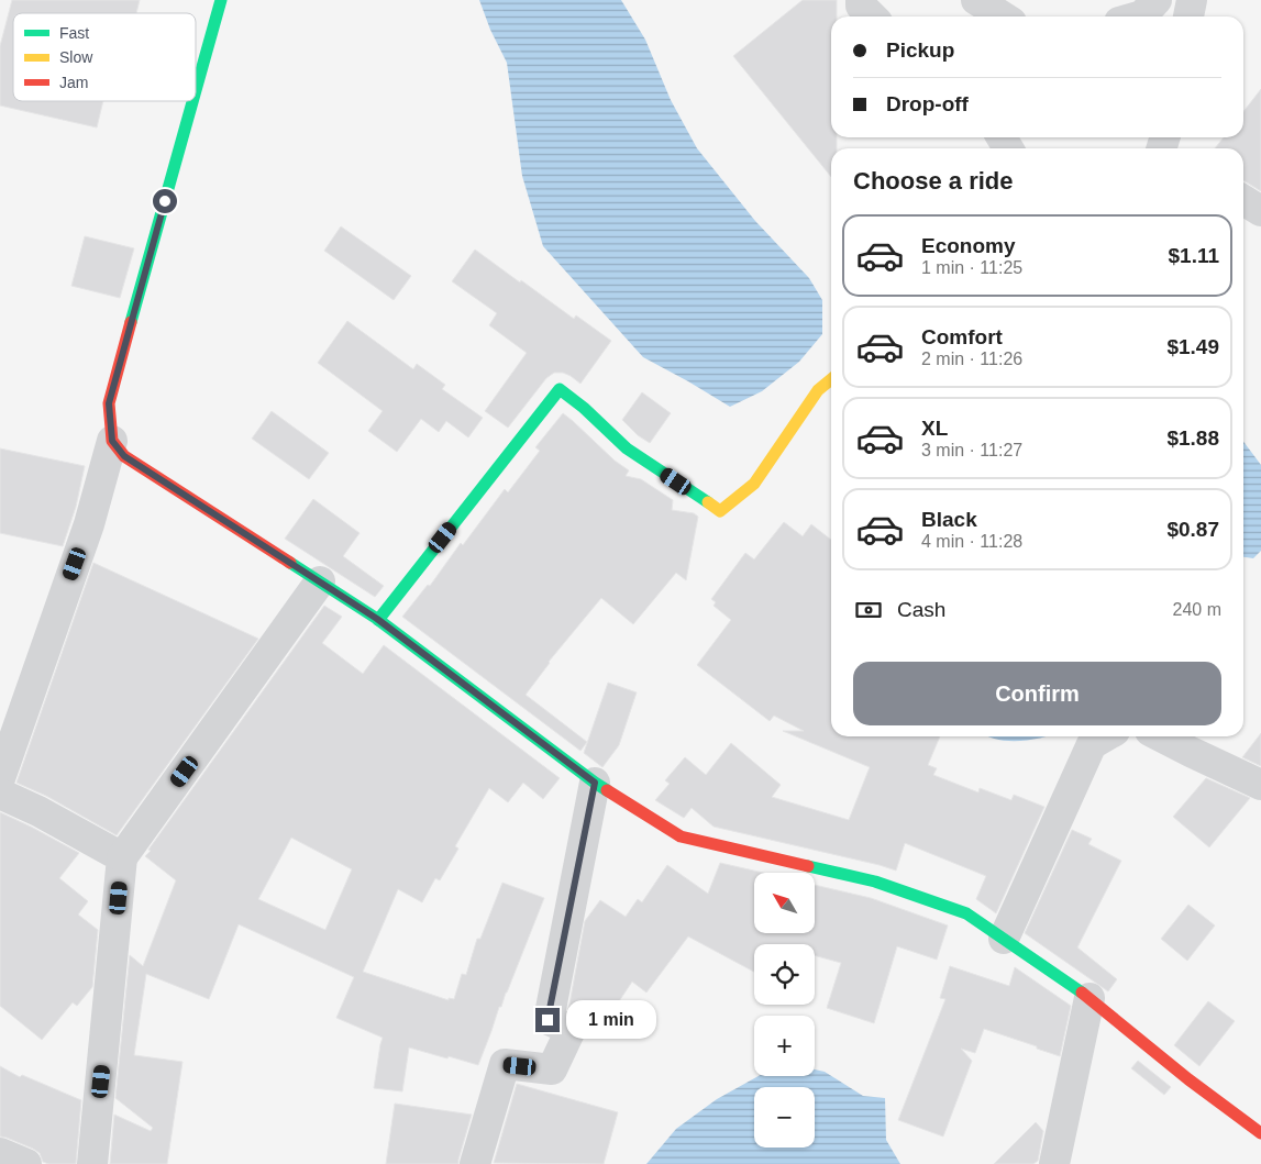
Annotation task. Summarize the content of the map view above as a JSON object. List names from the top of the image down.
{
  "legend": ["Fast", "Slow", "Jam"],
  "north": "top left",
  "page": {
    "banner": ["Pickup", "Drop-off"],
    "heading": "Choose a ride",
    "list": [
      {
        "name": "Economy",
        "note": "1 min · 11:25",
        "value": "$1.11"
      },
      {
        "name": "Comfort",
        "note": "2 min · 11:26",
        "value": "$1.49"
      },
      {
        "name": "XL",
        "note": "3 min · 11:27",
        "value": "$1.88"
      },
      {
        "name": "Black",
        "note": "4 min · 11:28",
        "value": "$0.87"
      }
    ],
    "pay": ["Cash", "240 m"],
    "buttons": "Confirm",
    "map_buttons": ["+", "−"],
    "bubble": "1 min"
  }
}
